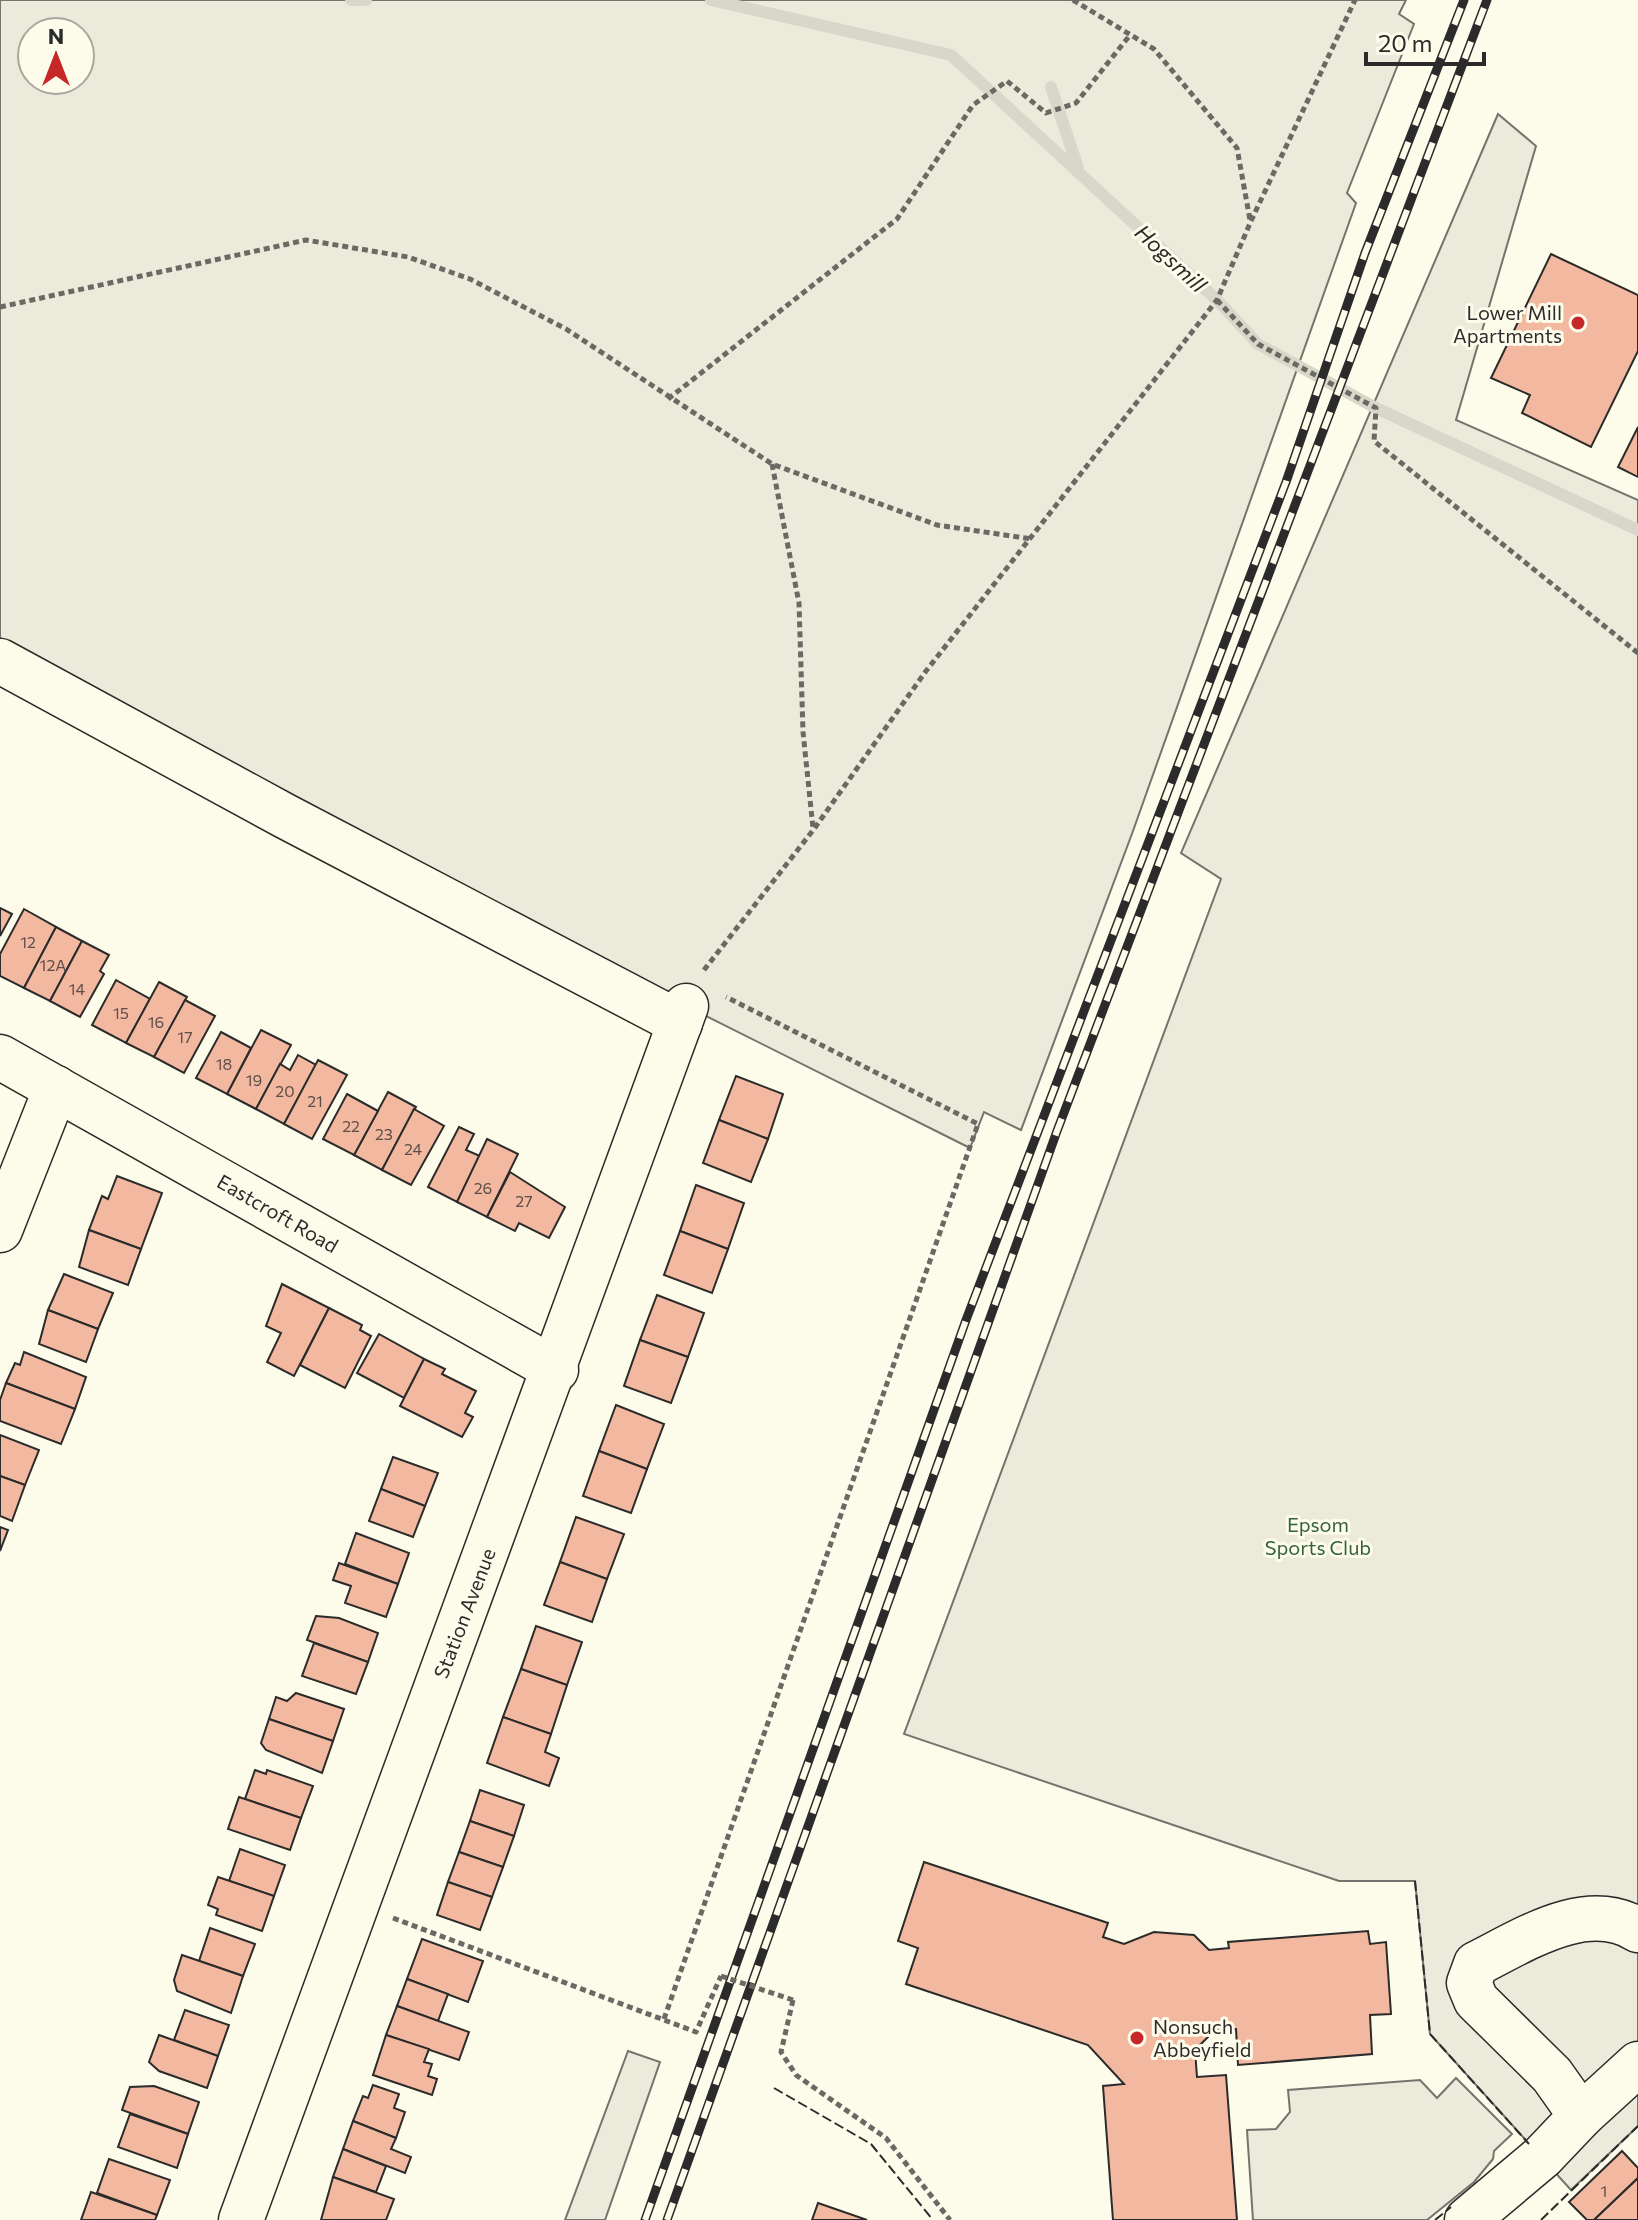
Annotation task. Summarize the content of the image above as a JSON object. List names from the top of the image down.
{
  "streets": {
    "street": ["Eastcroft Road", "Station Avenue"]
  },
  "crossings": [
    ["Eastcroft Road", "Station Avenue"]
  ],
  "water": ["Hogsmill"],
  "parks": ["Epsom Sports Club"],
  "places": ["Lower Mill Apartments", "Nonsuch Abbeyfield"],
  "house_numbers": [
    "12",
    "12A",
    "14",
    "15",
    "16",
    "17",
    "18",
    "19",
    "20",
    "21",
    "22",
    "23",
    "24",
    "26",
    "27",
    "1"
  ],
  "scale_bar": "20 m",
  "north": "top"
}
